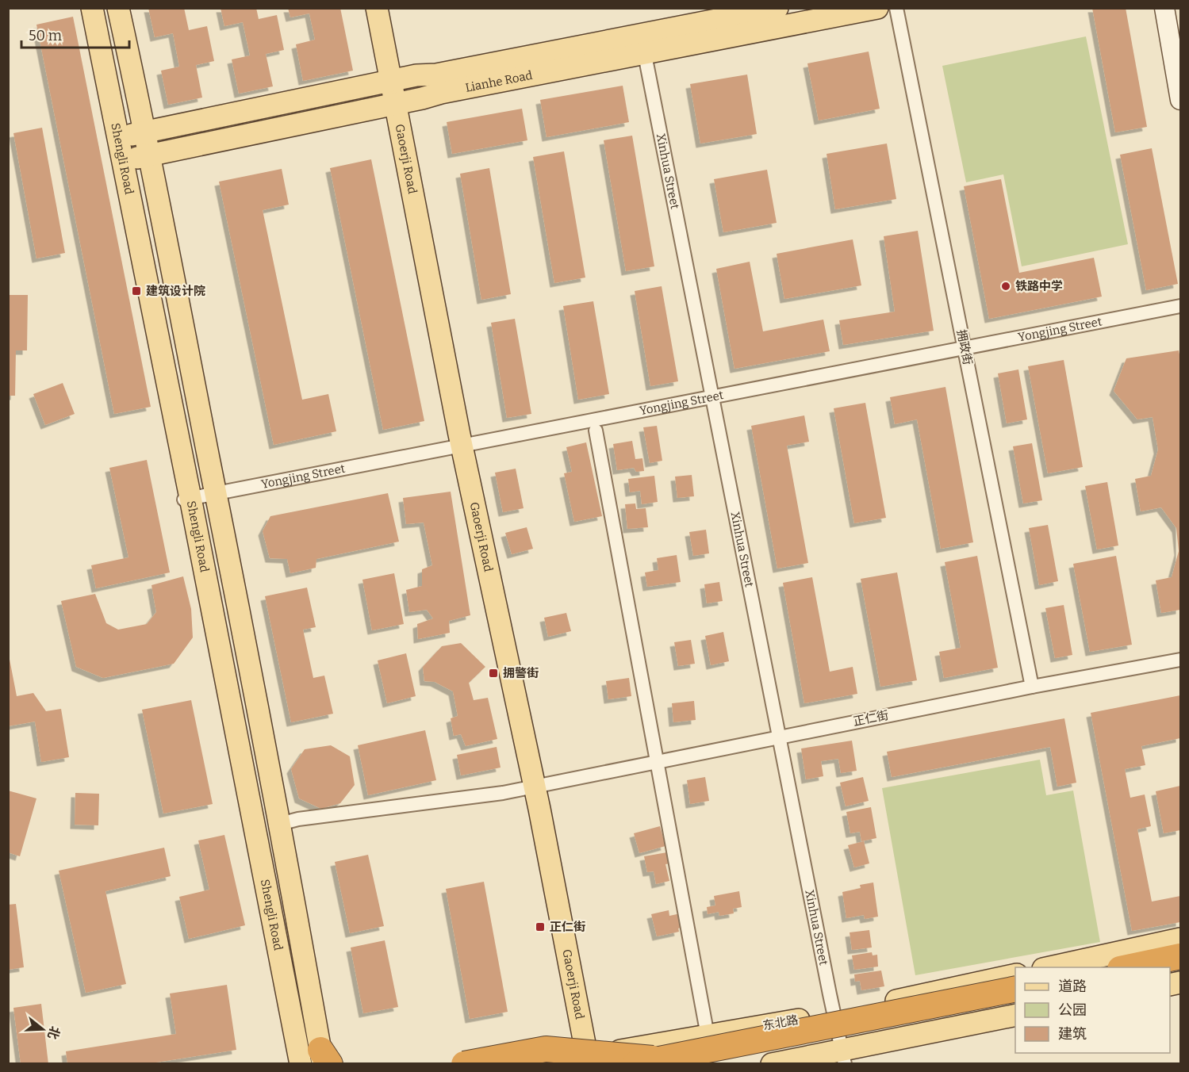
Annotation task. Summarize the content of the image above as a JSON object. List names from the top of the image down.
{
  "streets": {
    "highway": ["东北路"],
    "main road": ["Lianhe Road", "Shengli Road", "Gaoerji Road"],
    "street": [
      "Xinhua Street",
      "Yongjing Street",
      "拥政街",
      "正仁街"
    ]
  },
  "crossings": [
    ["Lianhe Road", "Shengli Road"],
    ["Lianhe Road", "Gaoerji Road"],
    ["Lianhe Road", "Xinhua Street"],
    ["Shengli Road", "Yongjing Street"],
    ["Shengli Road", "正仁街"],
    ["Gaoerji Road", "Yongjing Street"],
    ["Gaoerji Road", "正仁街"],
    ["Gaoerji Road", "东北路"],
    ["Xinhua Street", "Yongjing Street"],
    ["Xinhua Street", "正仁街"],
    ["Xinhua Street", "东北路"],
    ["Yongjing Street", "拥政街"],
    ["拥政街", "正仁街"]
  ],
  "places": {
    "other": ["铁路中学"],
    "transit": ["建筑设计院", "拥警街", "正仁街"]
  },
  "legend": ["道路", "公园", "建筑"],
  "scale_bar": "50 m",
  "north": "right"
}
